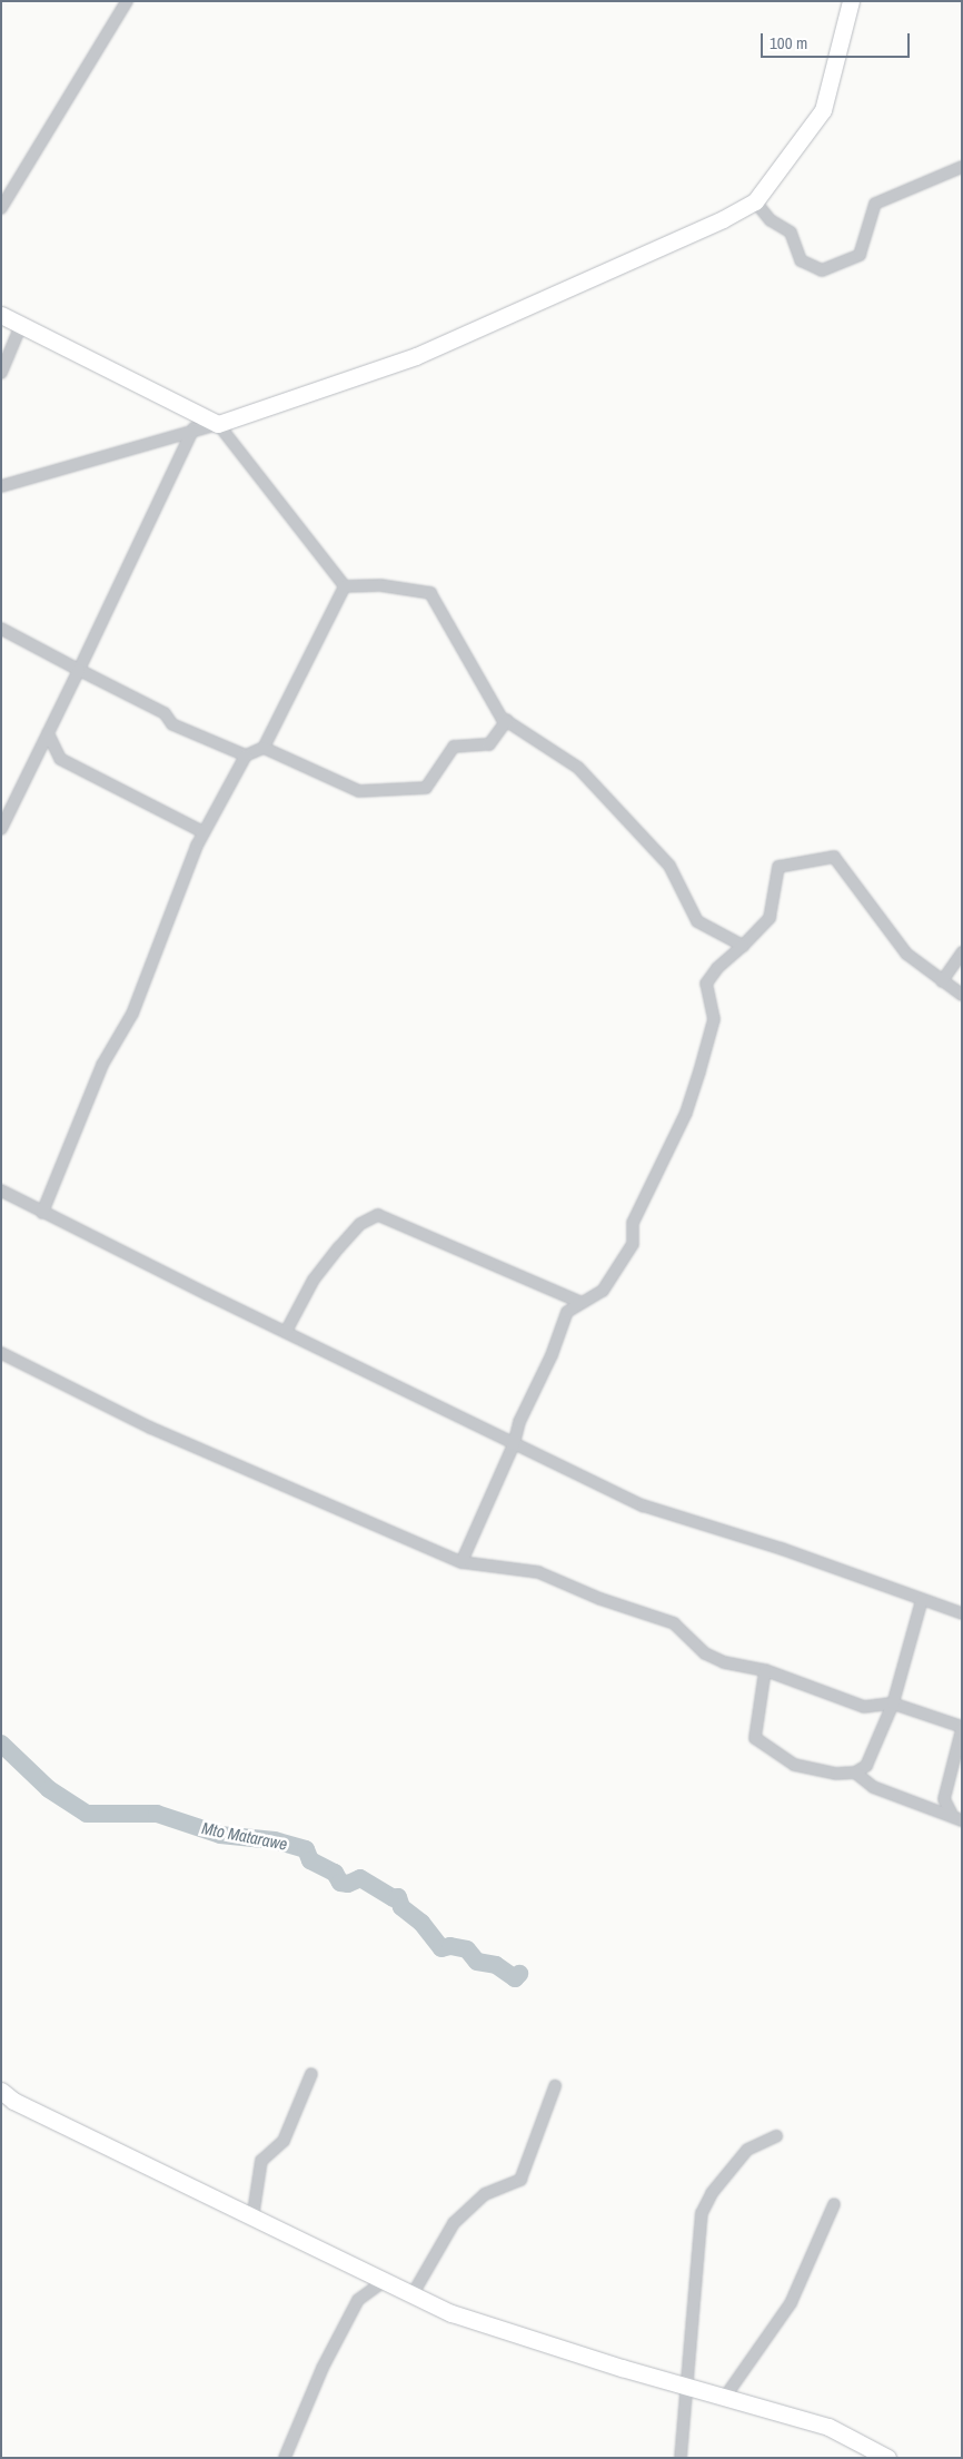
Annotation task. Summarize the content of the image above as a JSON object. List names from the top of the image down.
{
  "water": ["Mto Matarawe"],
  "scale_bar": "100 m"
}
